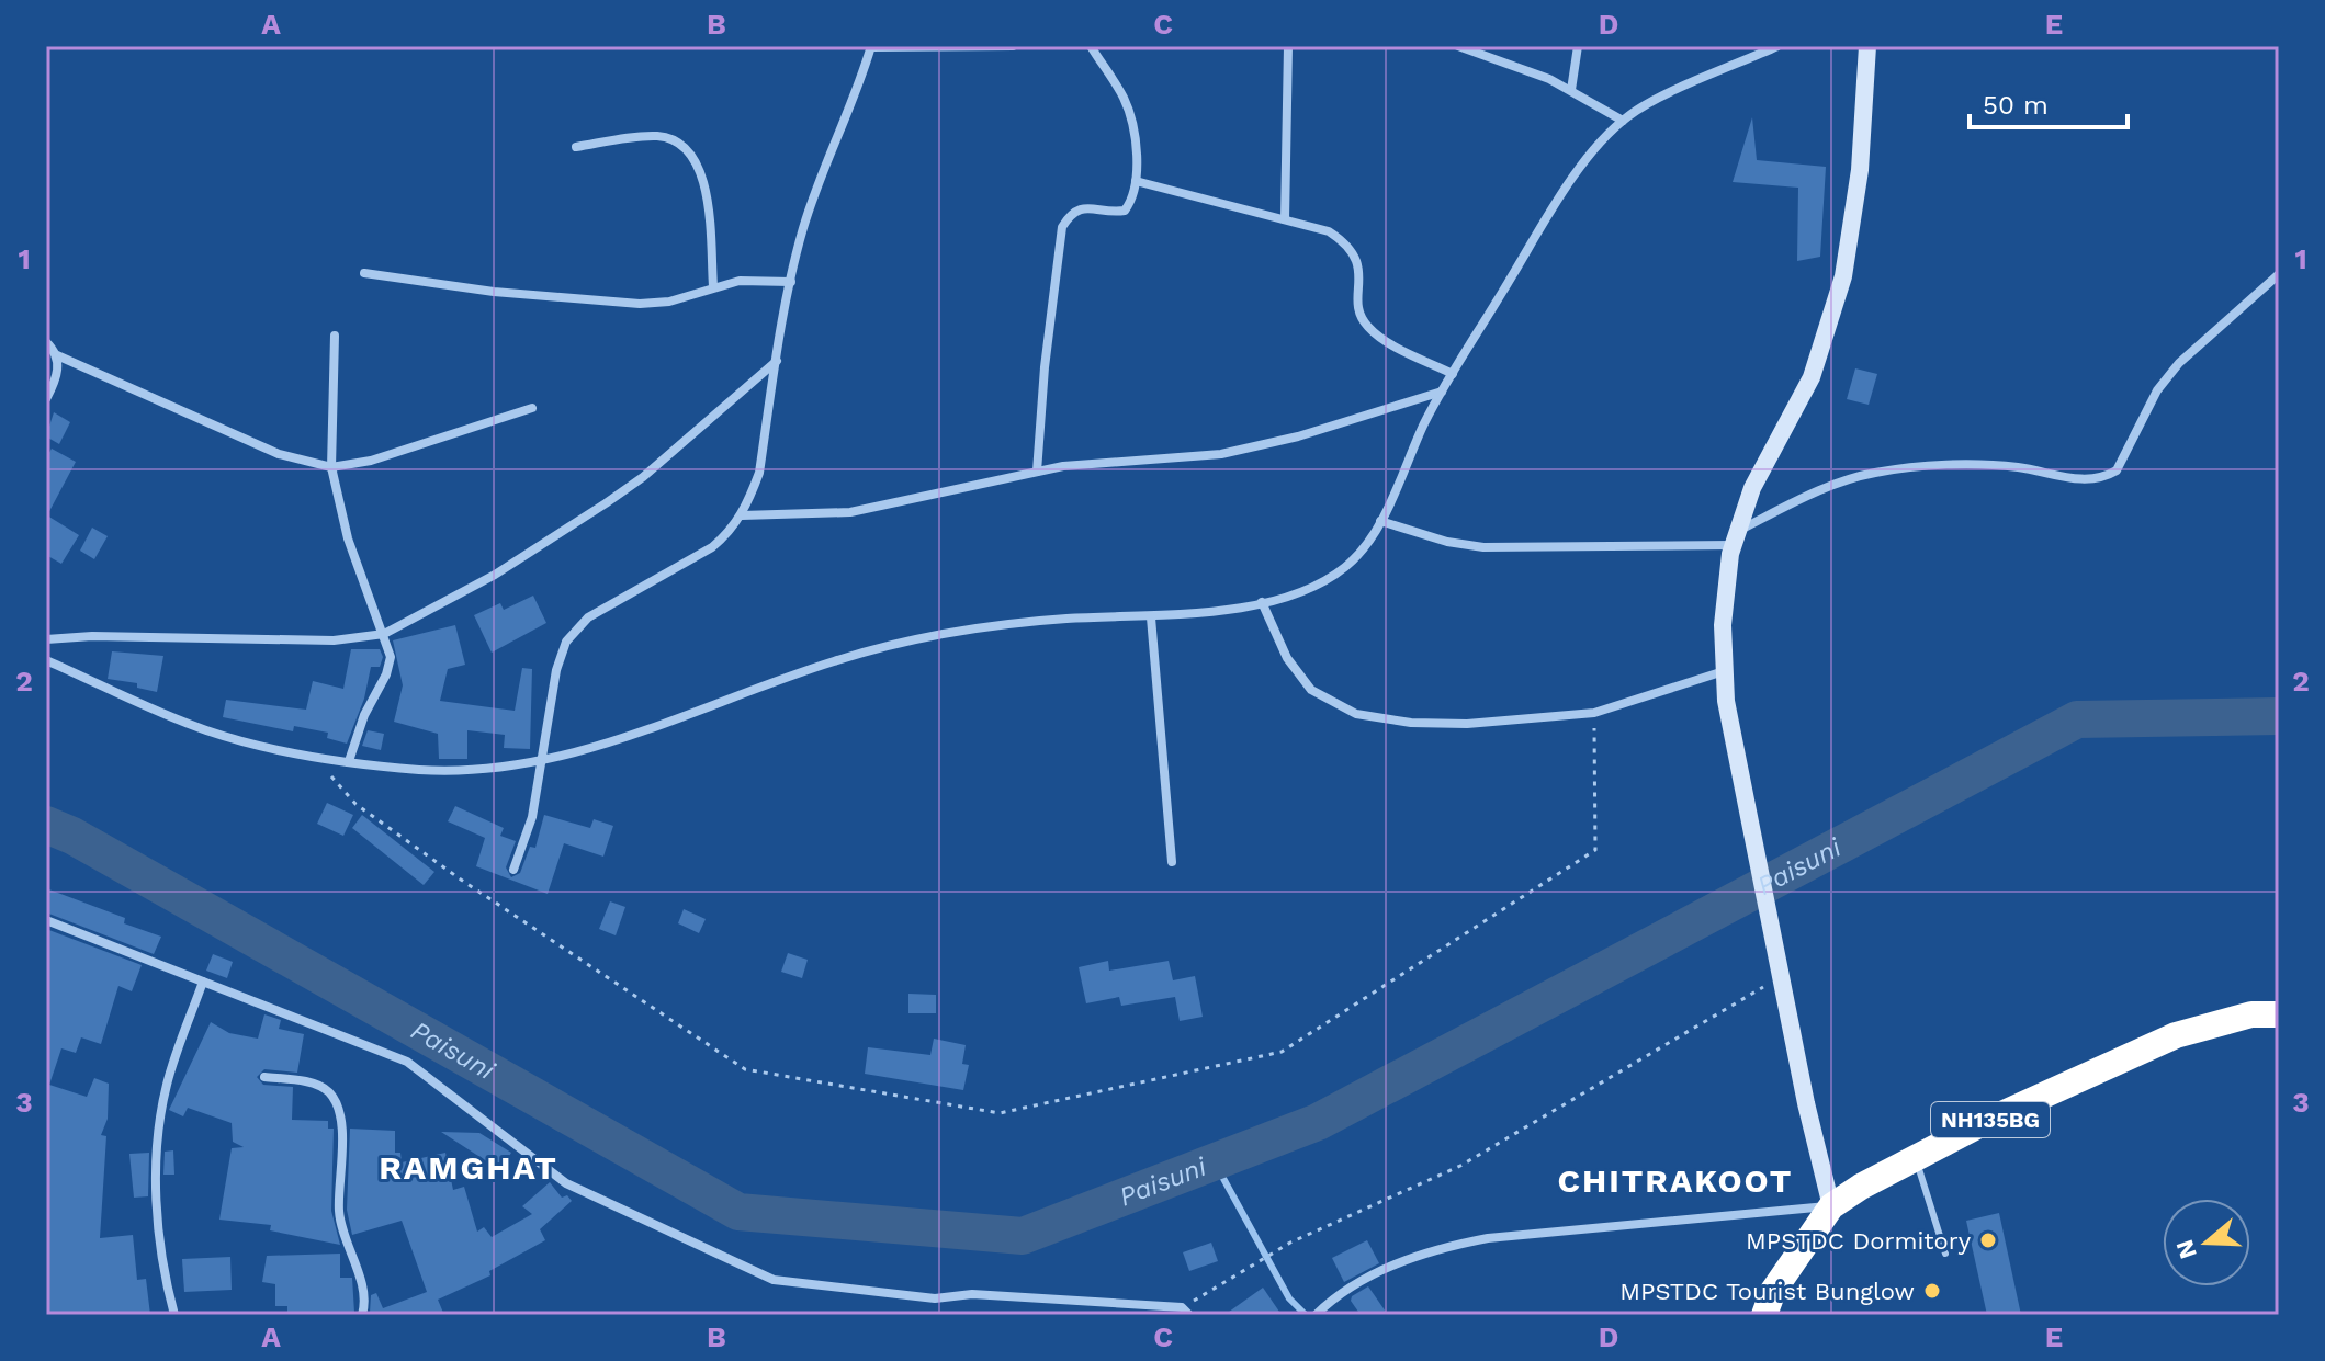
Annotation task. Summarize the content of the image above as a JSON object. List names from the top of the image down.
{
  "streets": {
    "highway": ["NH135BG"]
  },
  "districts": ["RAMGHAT", "CHITRAKOOT"],
  "water": ["Paisuni"],
  "places": ["MPSTDC Dormitory", "MPSTDC Tourist Bunglow"],
  "scale_bar": "50 m",
  "north": "left",
  "grid": {
    "columns": [
      "A",
      "B",
      "C",
      "D",
      "E"
    ],
    "rows": ["1", "2", "3"]
  }
}
